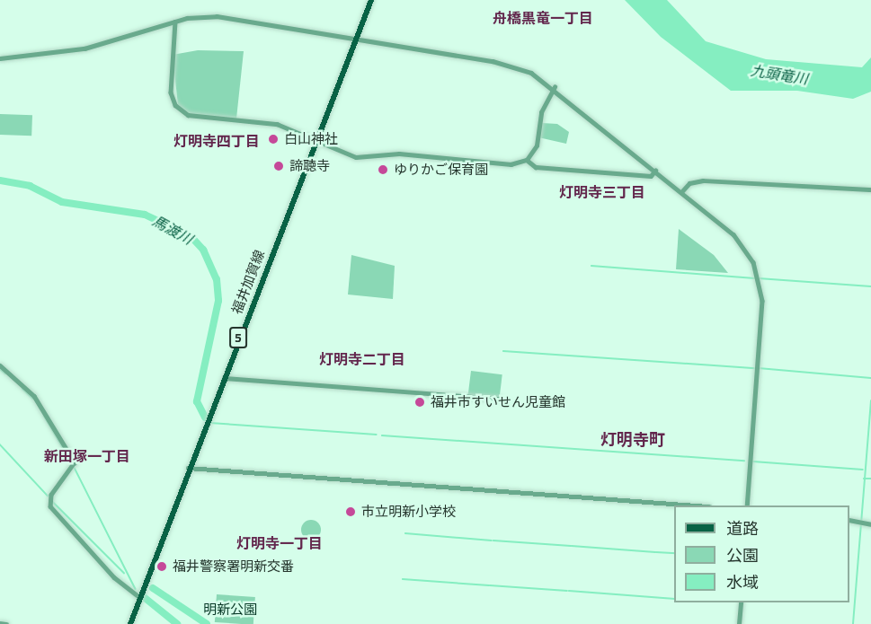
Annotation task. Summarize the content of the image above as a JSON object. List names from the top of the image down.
{
  "streets": {
    "main road": ["福井加賀線", "5"]
  },
  "districts": [
    "舟橋黒竜一丁目",
    "灯明寺四丁目",
    "灯明寺三丁目",
    "灯明寺二丁目",
    "灯明寺町",
    "新田塚一丁目",
    "灯明寺一丁目"
  ],
  "water": ["九頭竜川", "馬渡川"],
  "parks": ["明新公園"],
  "places": [
    "白山神社",
    "諦聴寺",
    "ゆりかご保育園",
    "福井市すいせん児童館",
    "市立明新小学校",
    "福井警察署明新交番"
  ],
  "legend": ["道路", "公園", "水域"]
}
